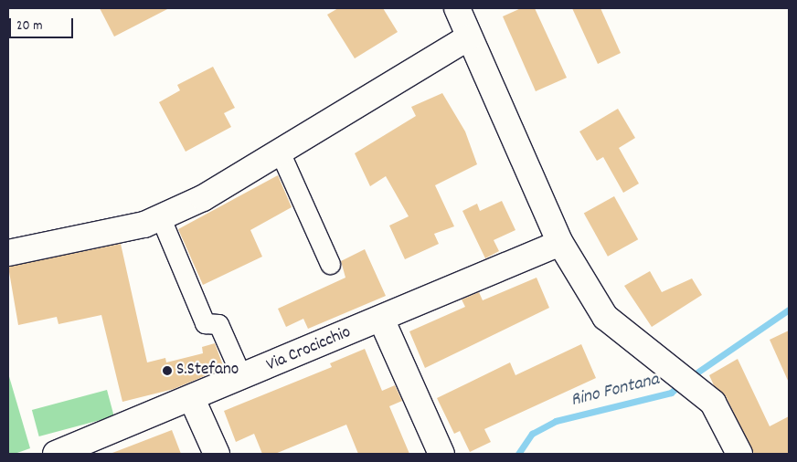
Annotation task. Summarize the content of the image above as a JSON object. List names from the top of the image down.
{
  "streets": {
    "street": ["Via Crocicchio"]
  },
  "water": ["Rino Fontana"],
  "places": ["S.Stefano"],
  "scale_bar": "20 m"
}
